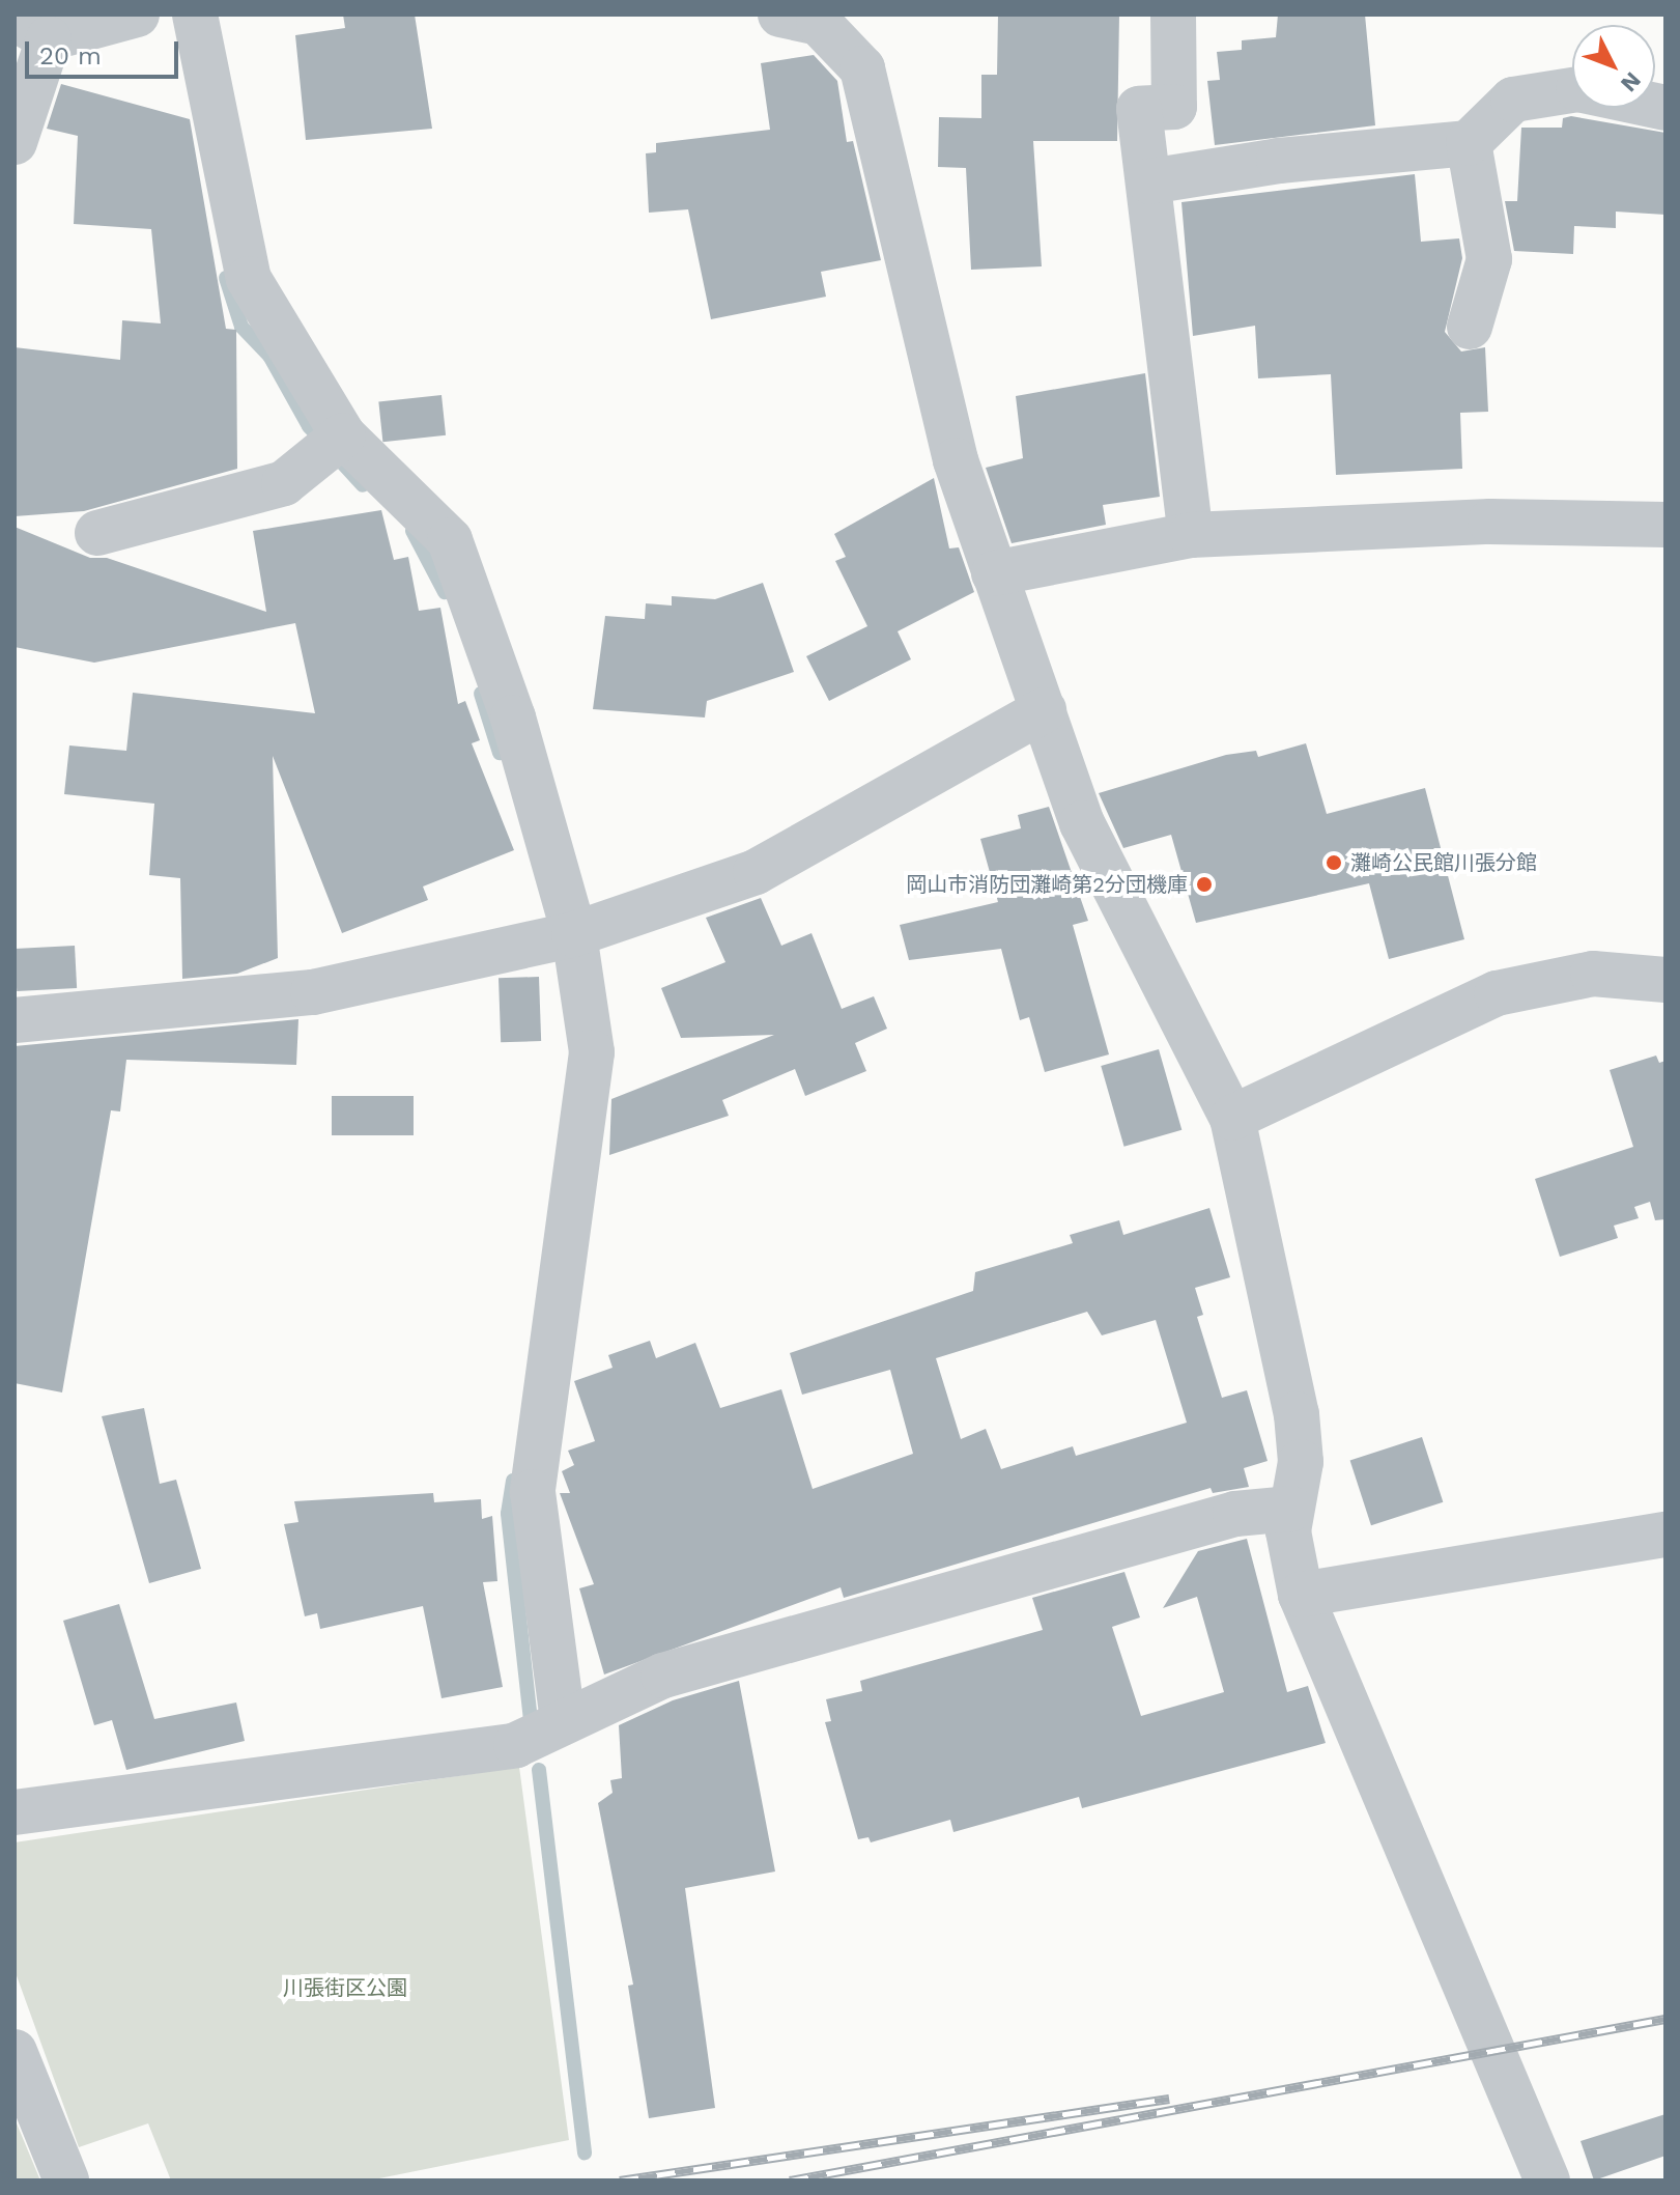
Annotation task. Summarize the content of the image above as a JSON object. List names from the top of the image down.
{
  "parks": ["川張街区公園"],
  "places": ["灘崎公民館川張分館", "岡山市消防団灘崎第2分団機庫"],
  "scale_bar": "20 m",
  "north": "bottom right"
}
